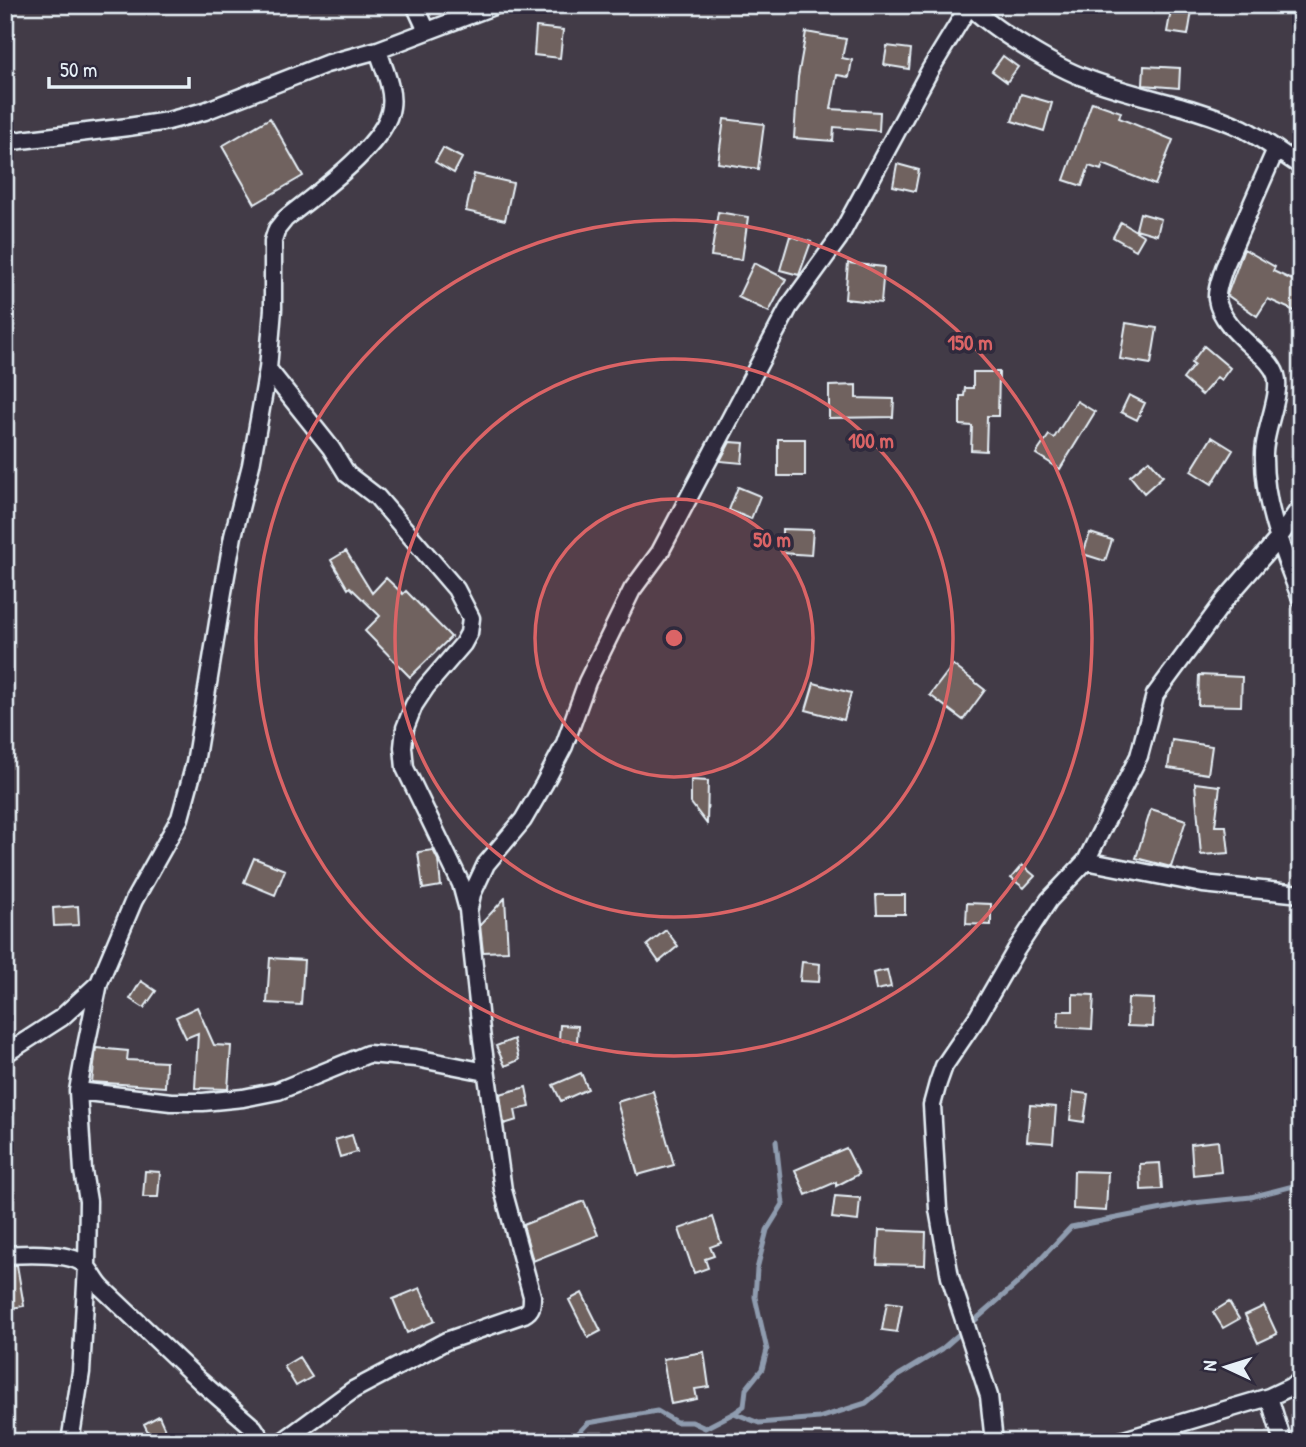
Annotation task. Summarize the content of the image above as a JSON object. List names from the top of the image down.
{
  "scale_bar": "50 m",
  "north": "left",
  "rings": ["150 m", "100 m", "50 m"]
}
